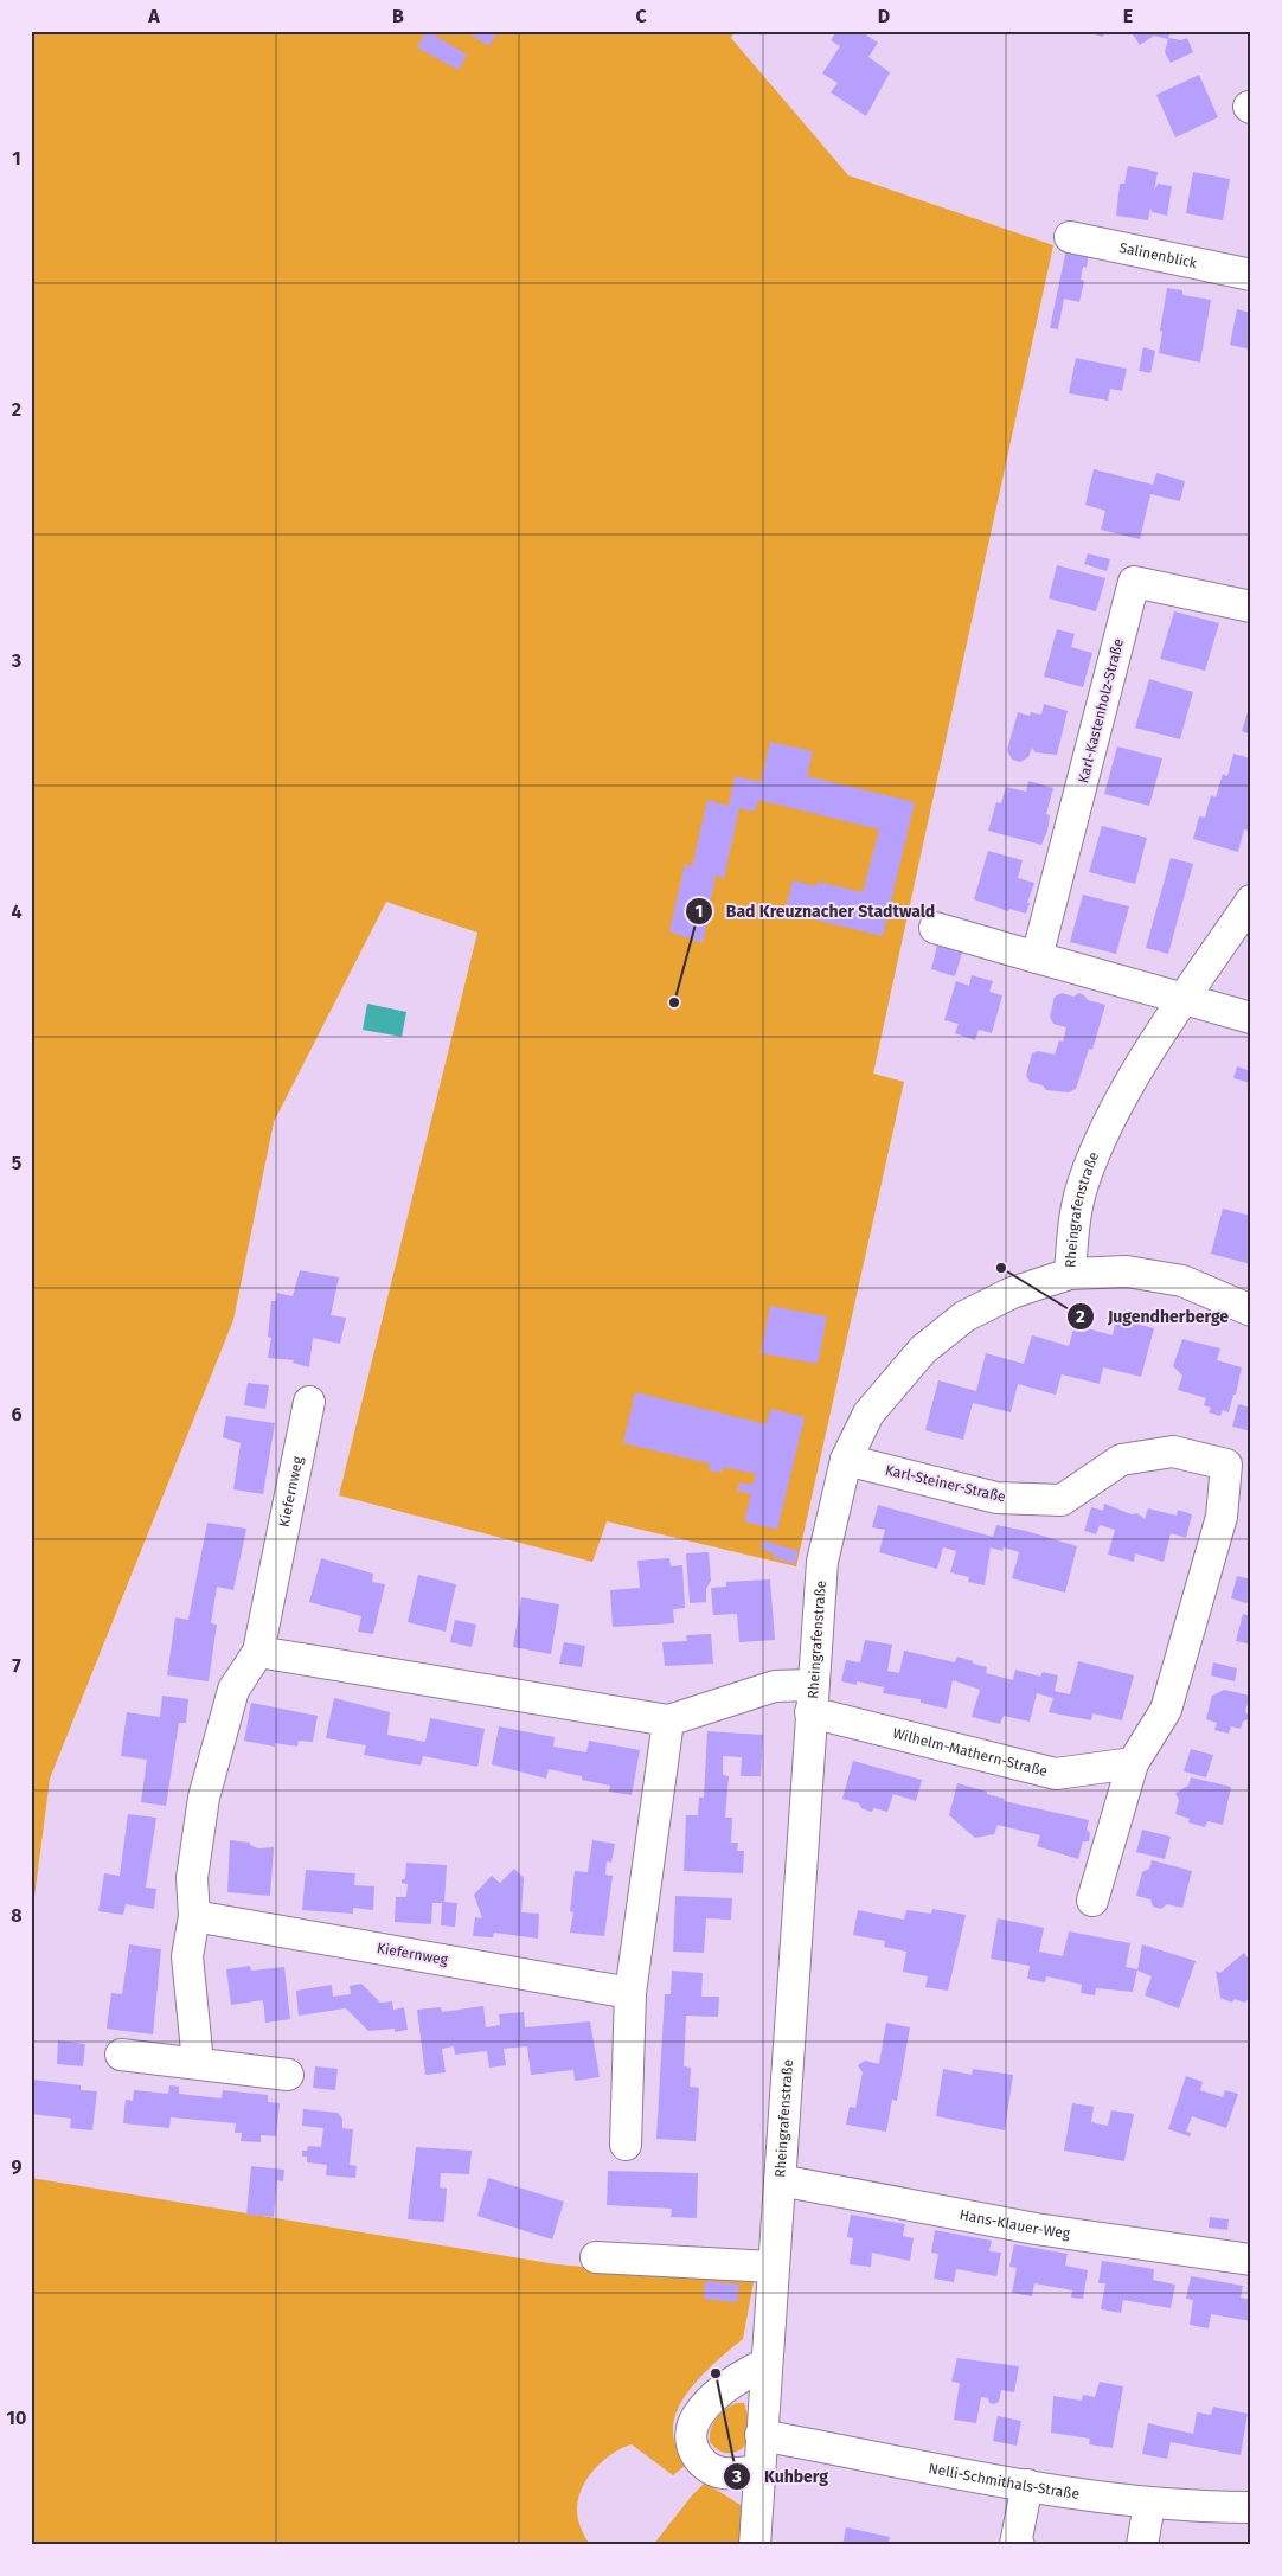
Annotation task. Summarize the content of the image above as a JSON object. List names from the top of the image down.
{
  "streets": {
    "street": [
      "Salinenblick",
      "Karl-Kastenholz-Straße",
      "Rheingrafenstraße",
      "Karl-Steiner-Straße",
      "Kiefernweg",
      "Wilhelm-Mathern-Straße",
      "Hans-Klauer-Weg",
      "Nelli-Schmithals-Straße"
    ]
  },
  "crossings": [
    ["Rheingrafenstraße", "Karl-Steiner-Straße"],
    ["Rheingrafenstraße", "Wilhelm-Mathern-Straße"],
    ["Rheingrafenstraße", "Hans-Klauer-Weg"],
    ["Rheingrafenstraße", "Nelli-Schmithals-Straße"],
    ["Karl-Steiner-Straße", "Wilhelm-Mathern-Straße"]
  ],
  "places": ["Bad Kreuznacher Stadtwald", "Jugendherberge", "Kuhberg"],
  "grid": {
    "columns": [
      "A",
      "B",
      "C",
      "D",
      "E"
    ],
    "rows": [
      "1",
      "2",
      "3",
      "4",
      "5",
      "6",
      "7",
      "8",
      "9",
      "10"
    ]
  }
}
